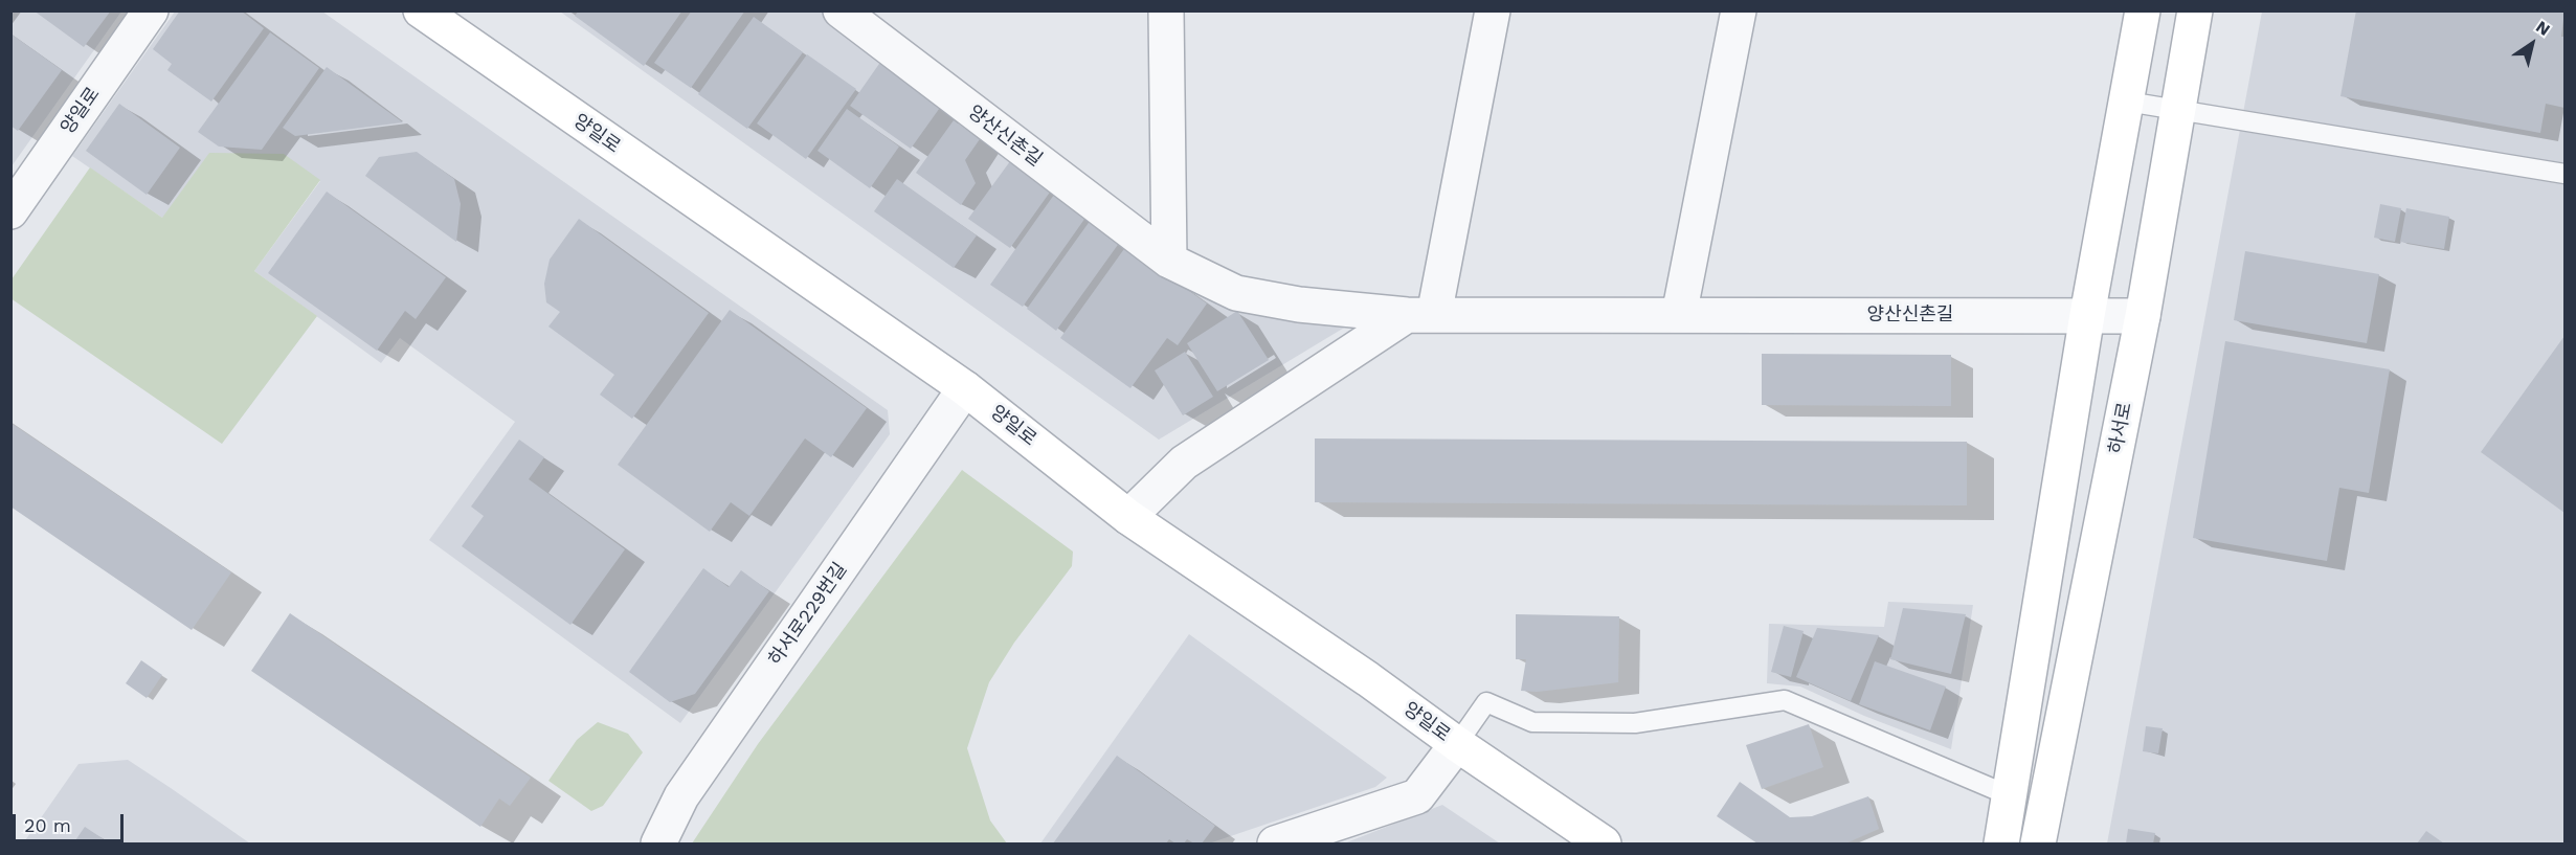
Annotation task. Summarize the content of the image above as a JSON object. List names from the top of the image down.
{
  "streets": {
    "main road": ["양일로", "하서로"],
    "street": ["양산신촌길", "하서로229번길"]
  },
  "crossings": [
    ["양일로", "하서로229번길"],
    ["양산신촌길", "하서로"]
  ],
  "scale_bar": "20 m",
  "north": "top right"
}
